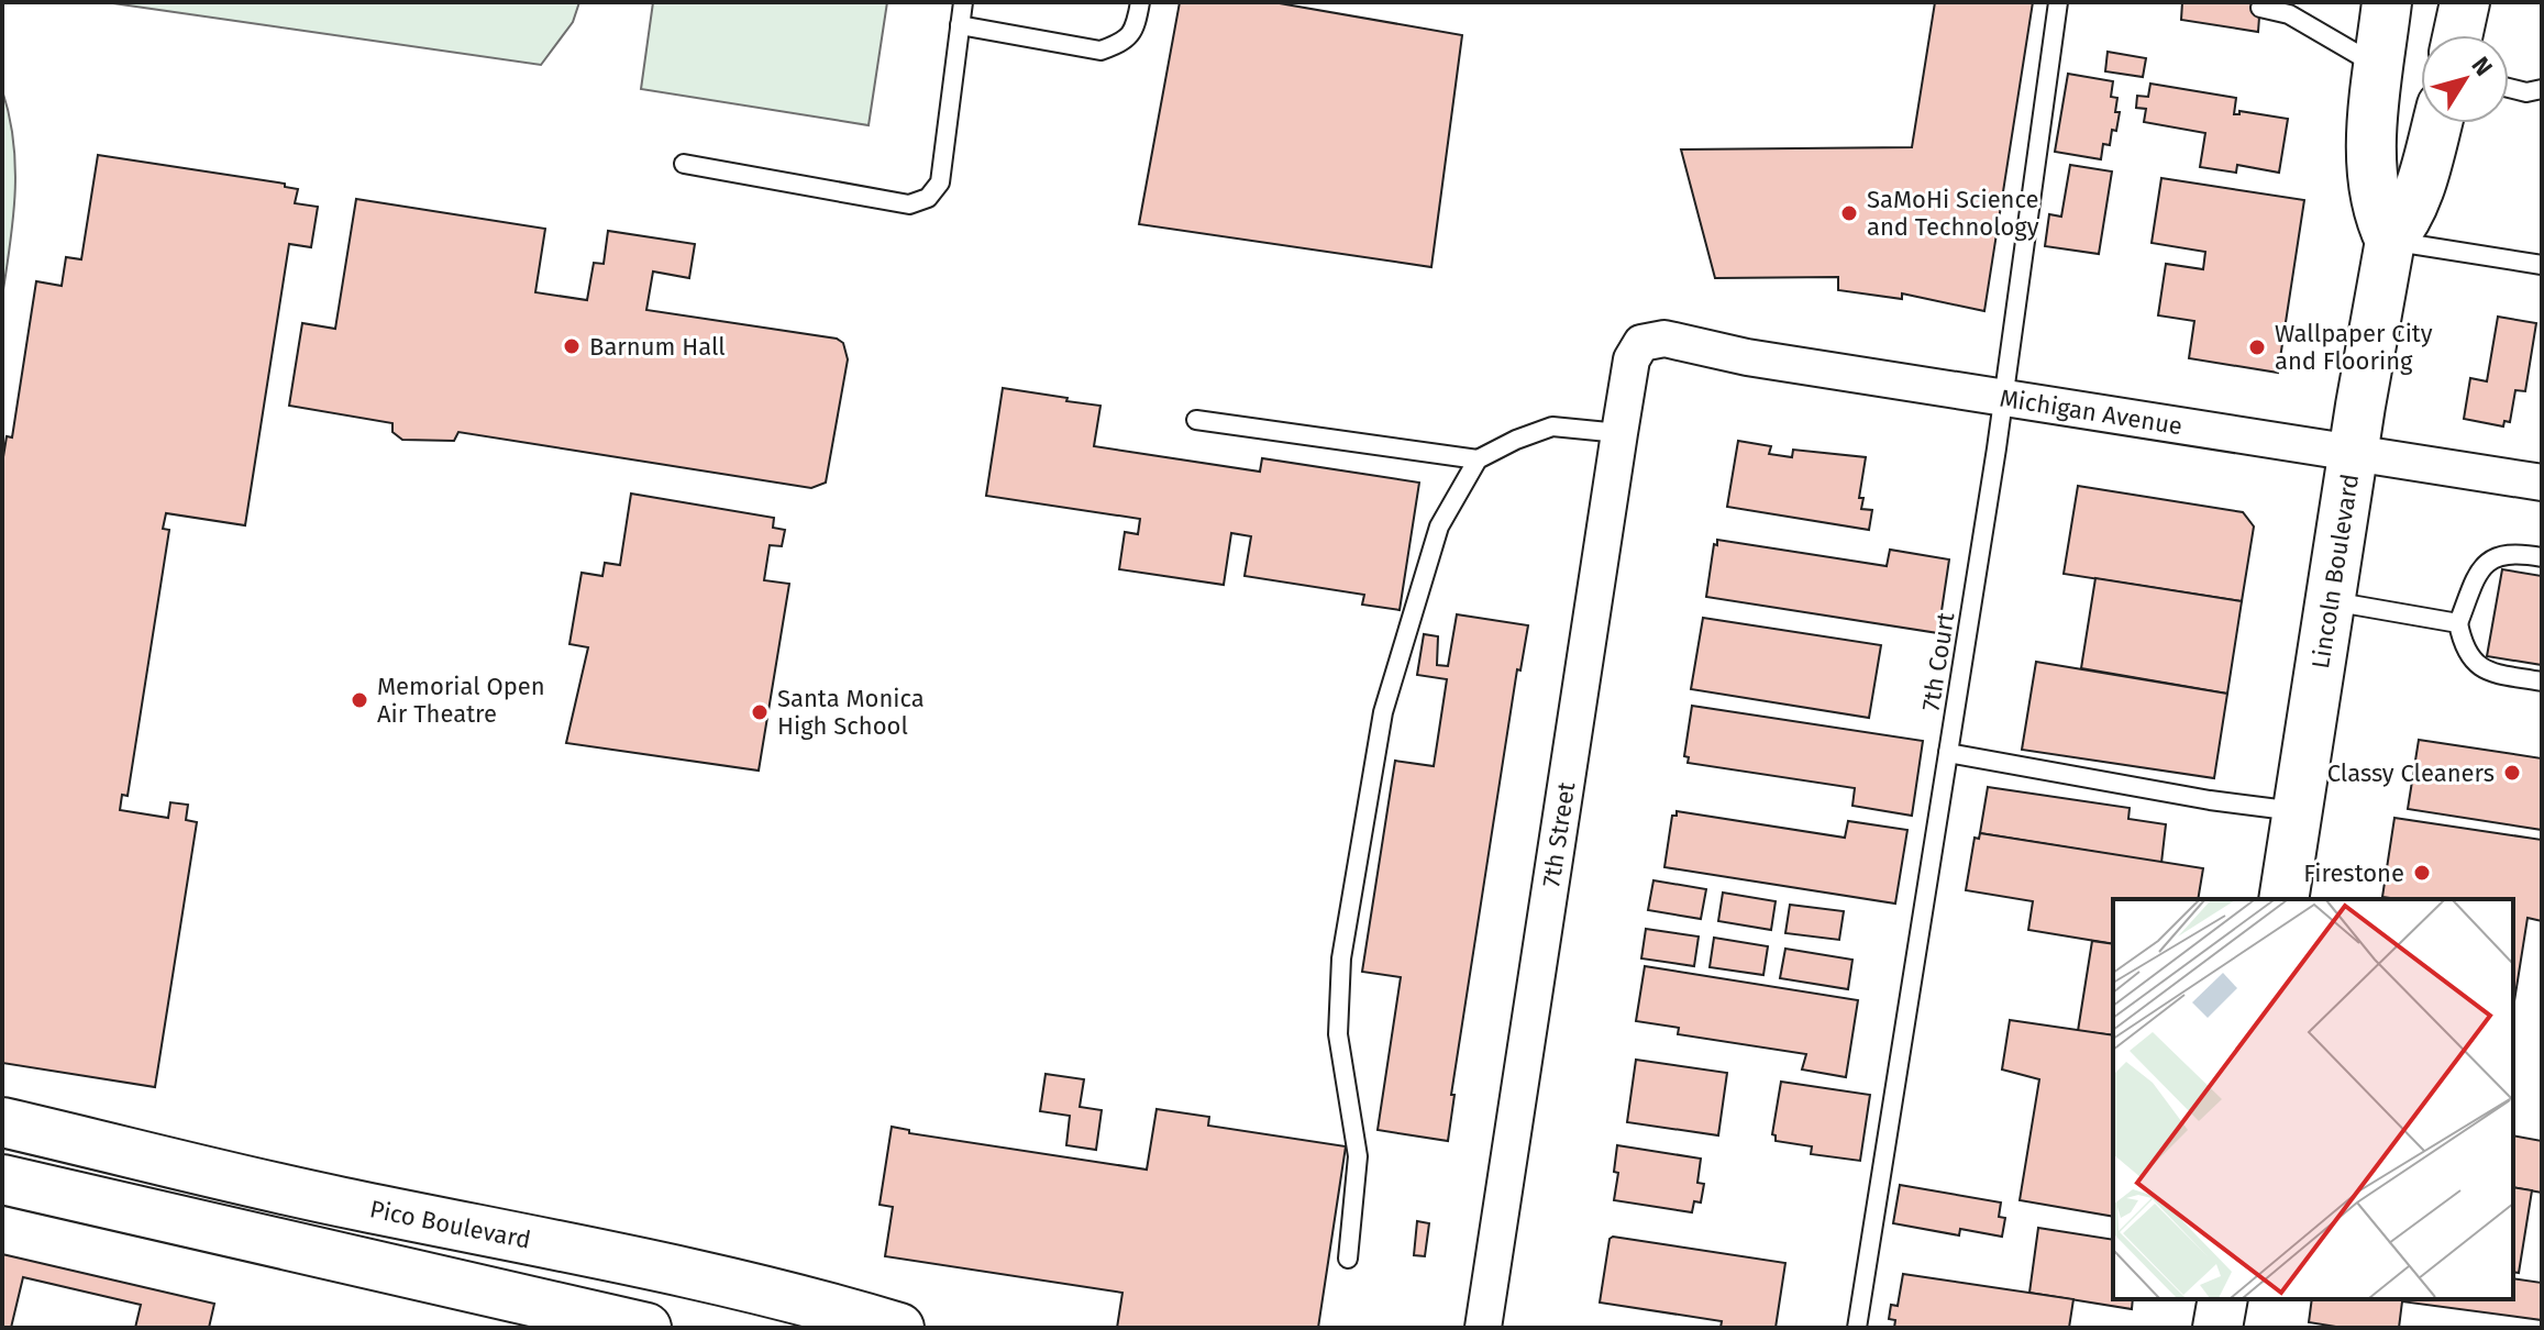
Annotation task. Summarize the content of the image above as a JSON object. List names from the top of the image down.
{
  "streets": {
    "main road": ["Lincoln Boulevard", "Pico Boulevard"],
    "street": ["Michigan Avenue", "7th Street"],
    "lane": ["7th Court"]
  },
  "crossings": [
    ["Michigan Avenue", "Lincoln Boulevard"],
    ["Michigan Avenue", "7th Court"],
    ["Michigan Avenue", "7th Street"]
  ],
  "places": [
    "SaMoHi Science and Technology",
    "Barnum Hall",
    "Wallpaper City and Flooring",
    "Memorial Open Air Theatre",
    "Santa Monica High School",
    "Classy Cleaners",
    "Firestone"
  ],
  "north": "top right"
}
